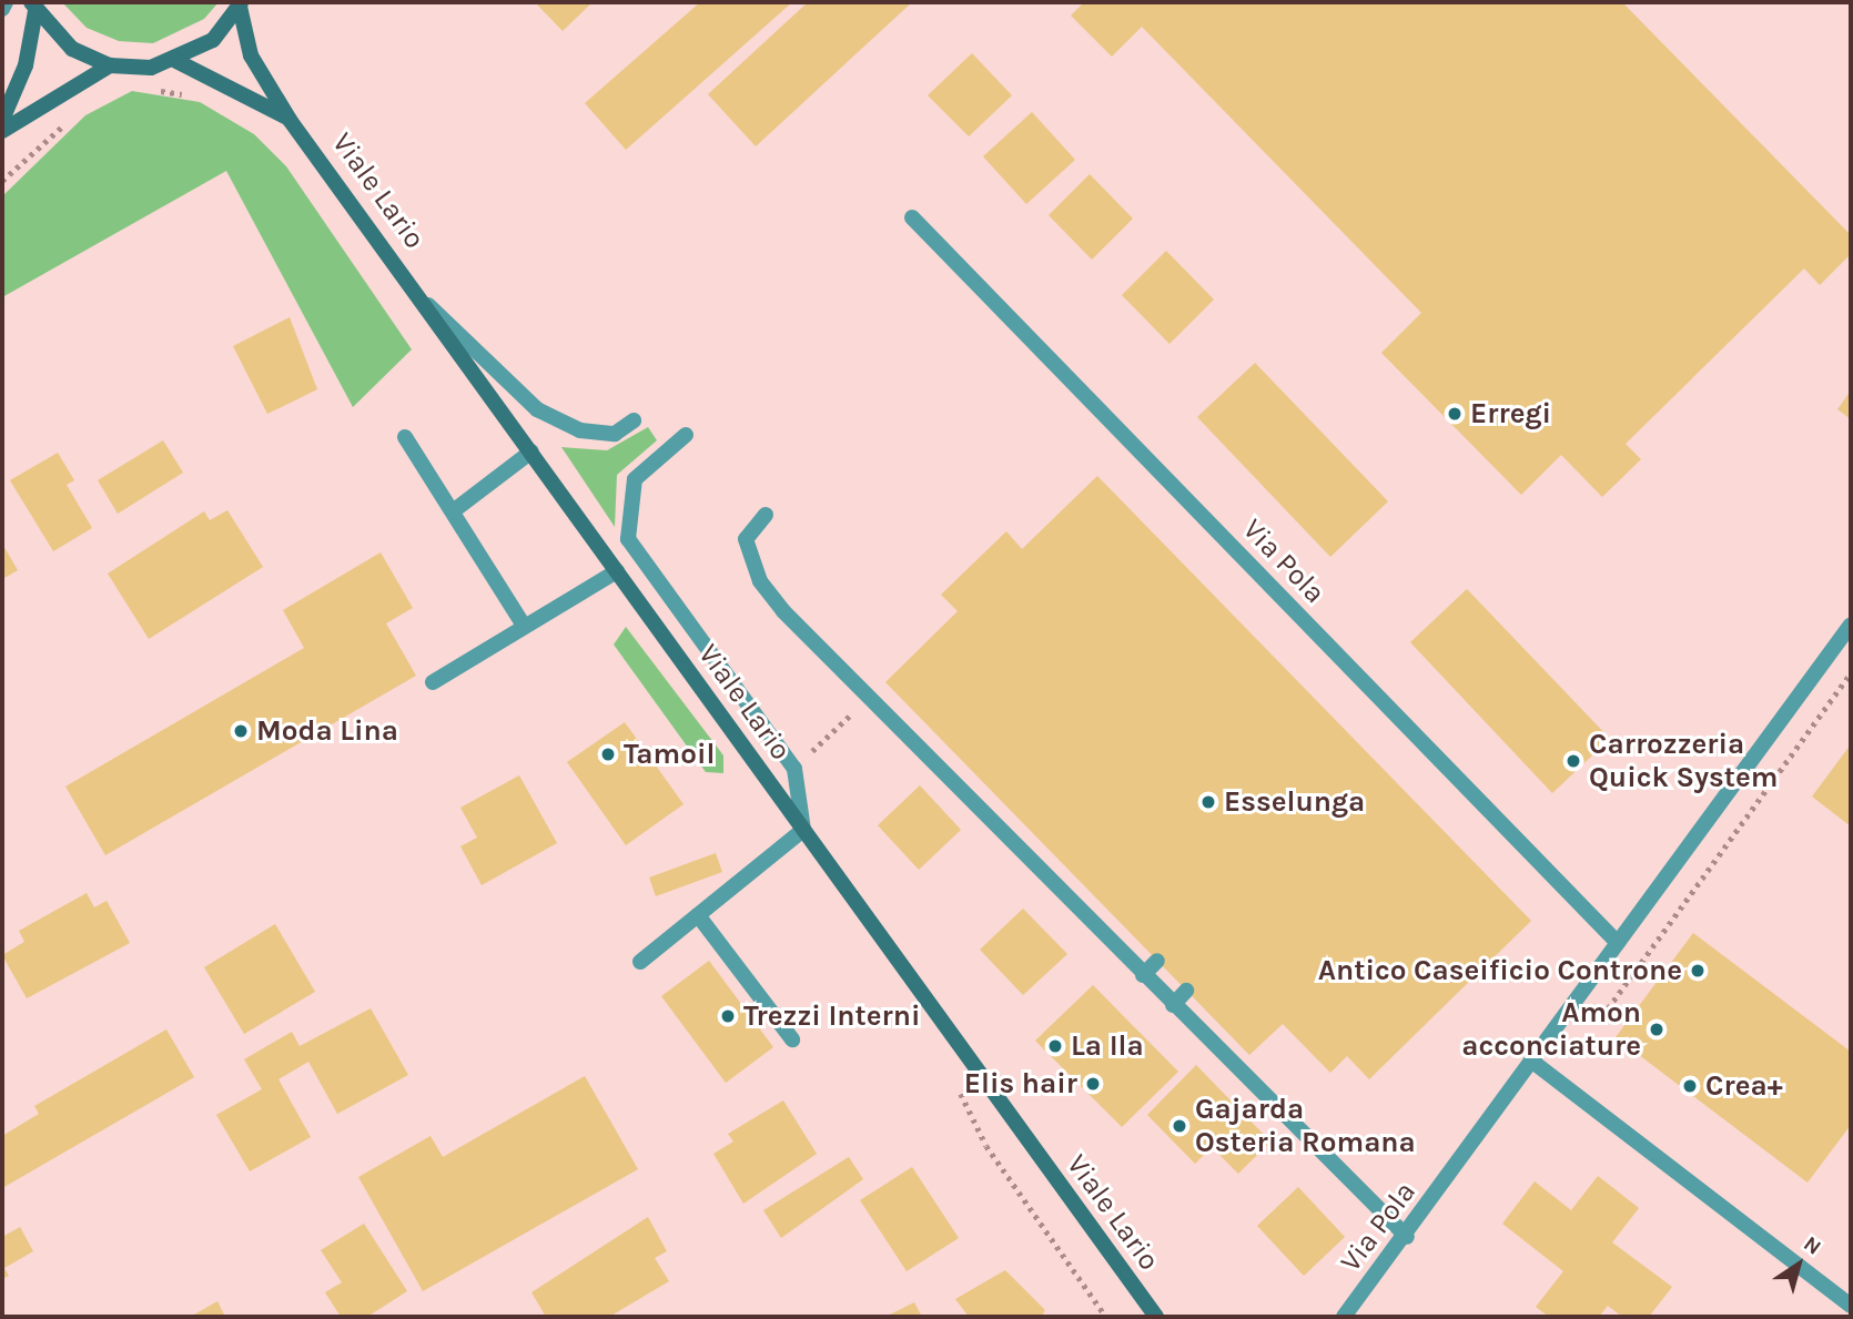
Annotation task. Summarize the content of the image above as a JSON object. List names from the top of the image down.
{
  "streets": {
    "main road": ["Viale Lario"],
    "street": ["Via Pola"]
  },
  "places": [
    "Erregi",
    "Moda Lina",
    "Tamoil",
    "Carrozzeria Quick System",
    "Esselunga",
    "Antico Caseificio Controne",
    "Trezzi Interni",
    "Amon acconciature",
    "La Ila",
    "Elis hair",
    "Crea+",
    "Gajarda Osteria Romana"
  ],
  "north": "top right"
}
